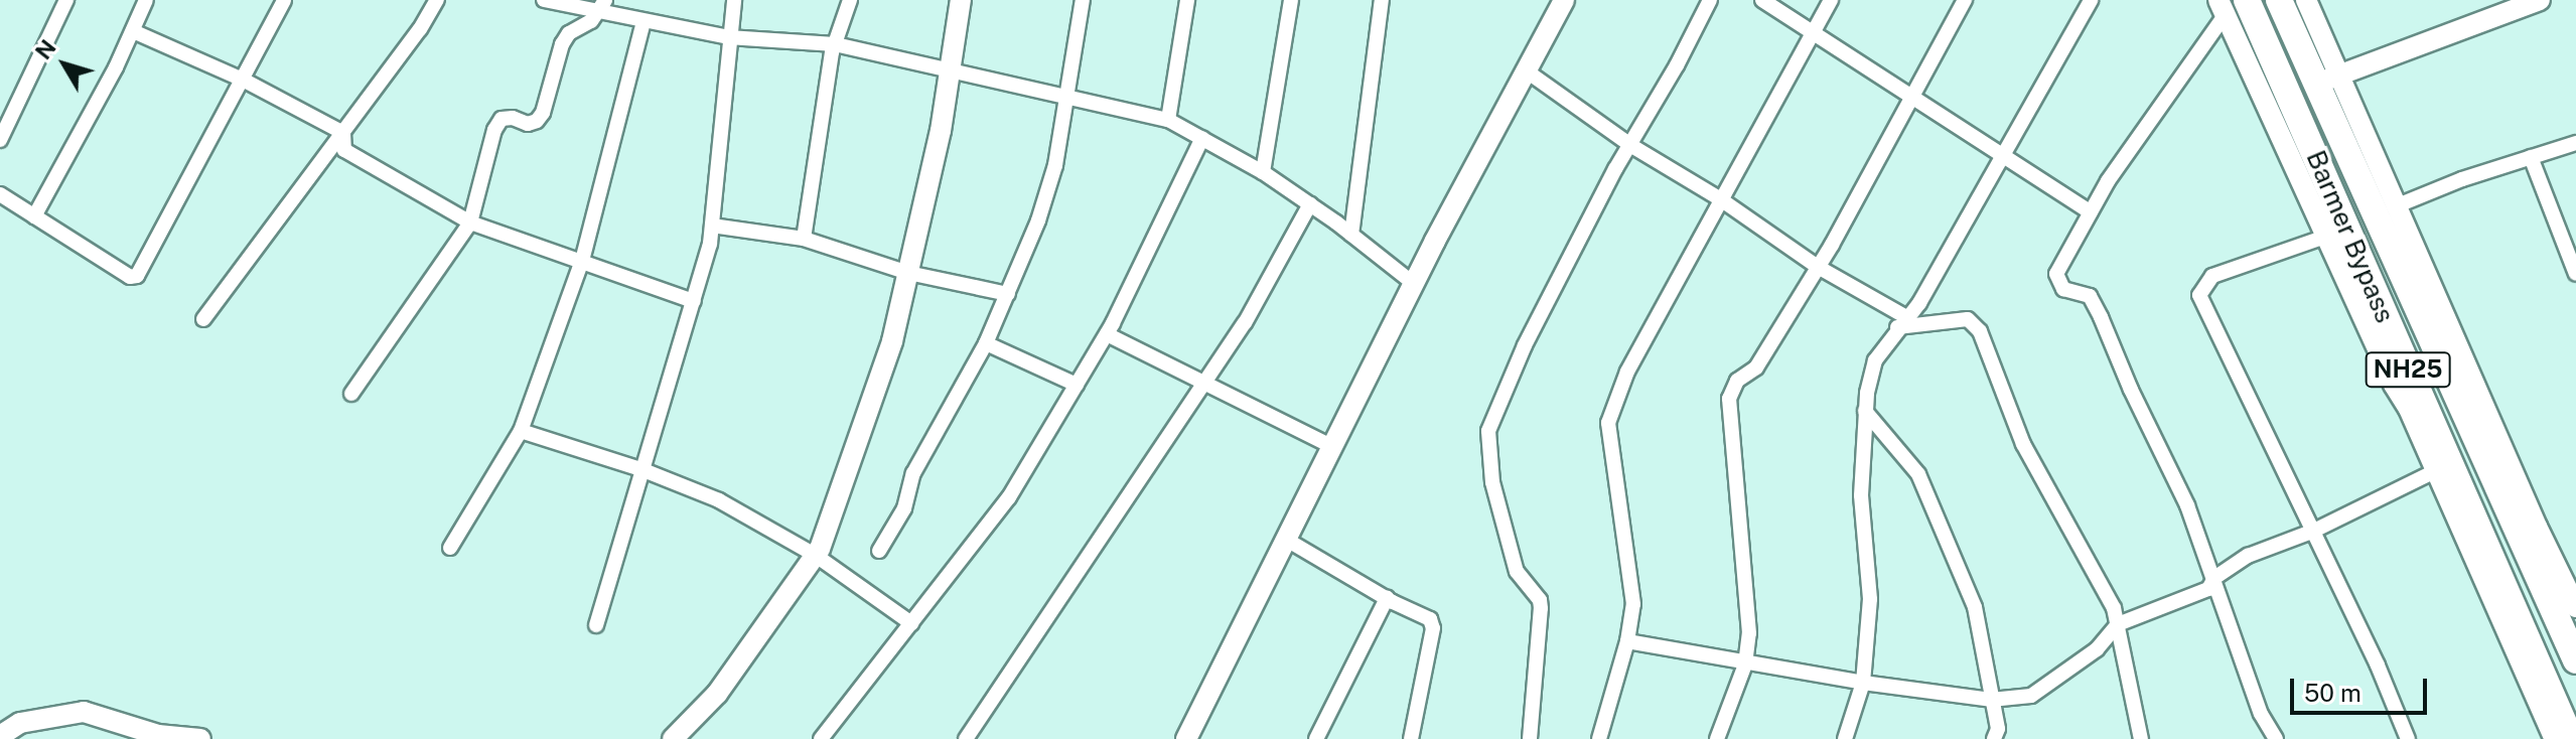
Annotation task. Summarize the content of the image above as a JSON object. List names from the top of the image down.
{
  "streets": {
    "highway": ["Barmer Bypass", "NH25"]
  },
  "scale_bar": "50 m",
  "north": "top left"
}
